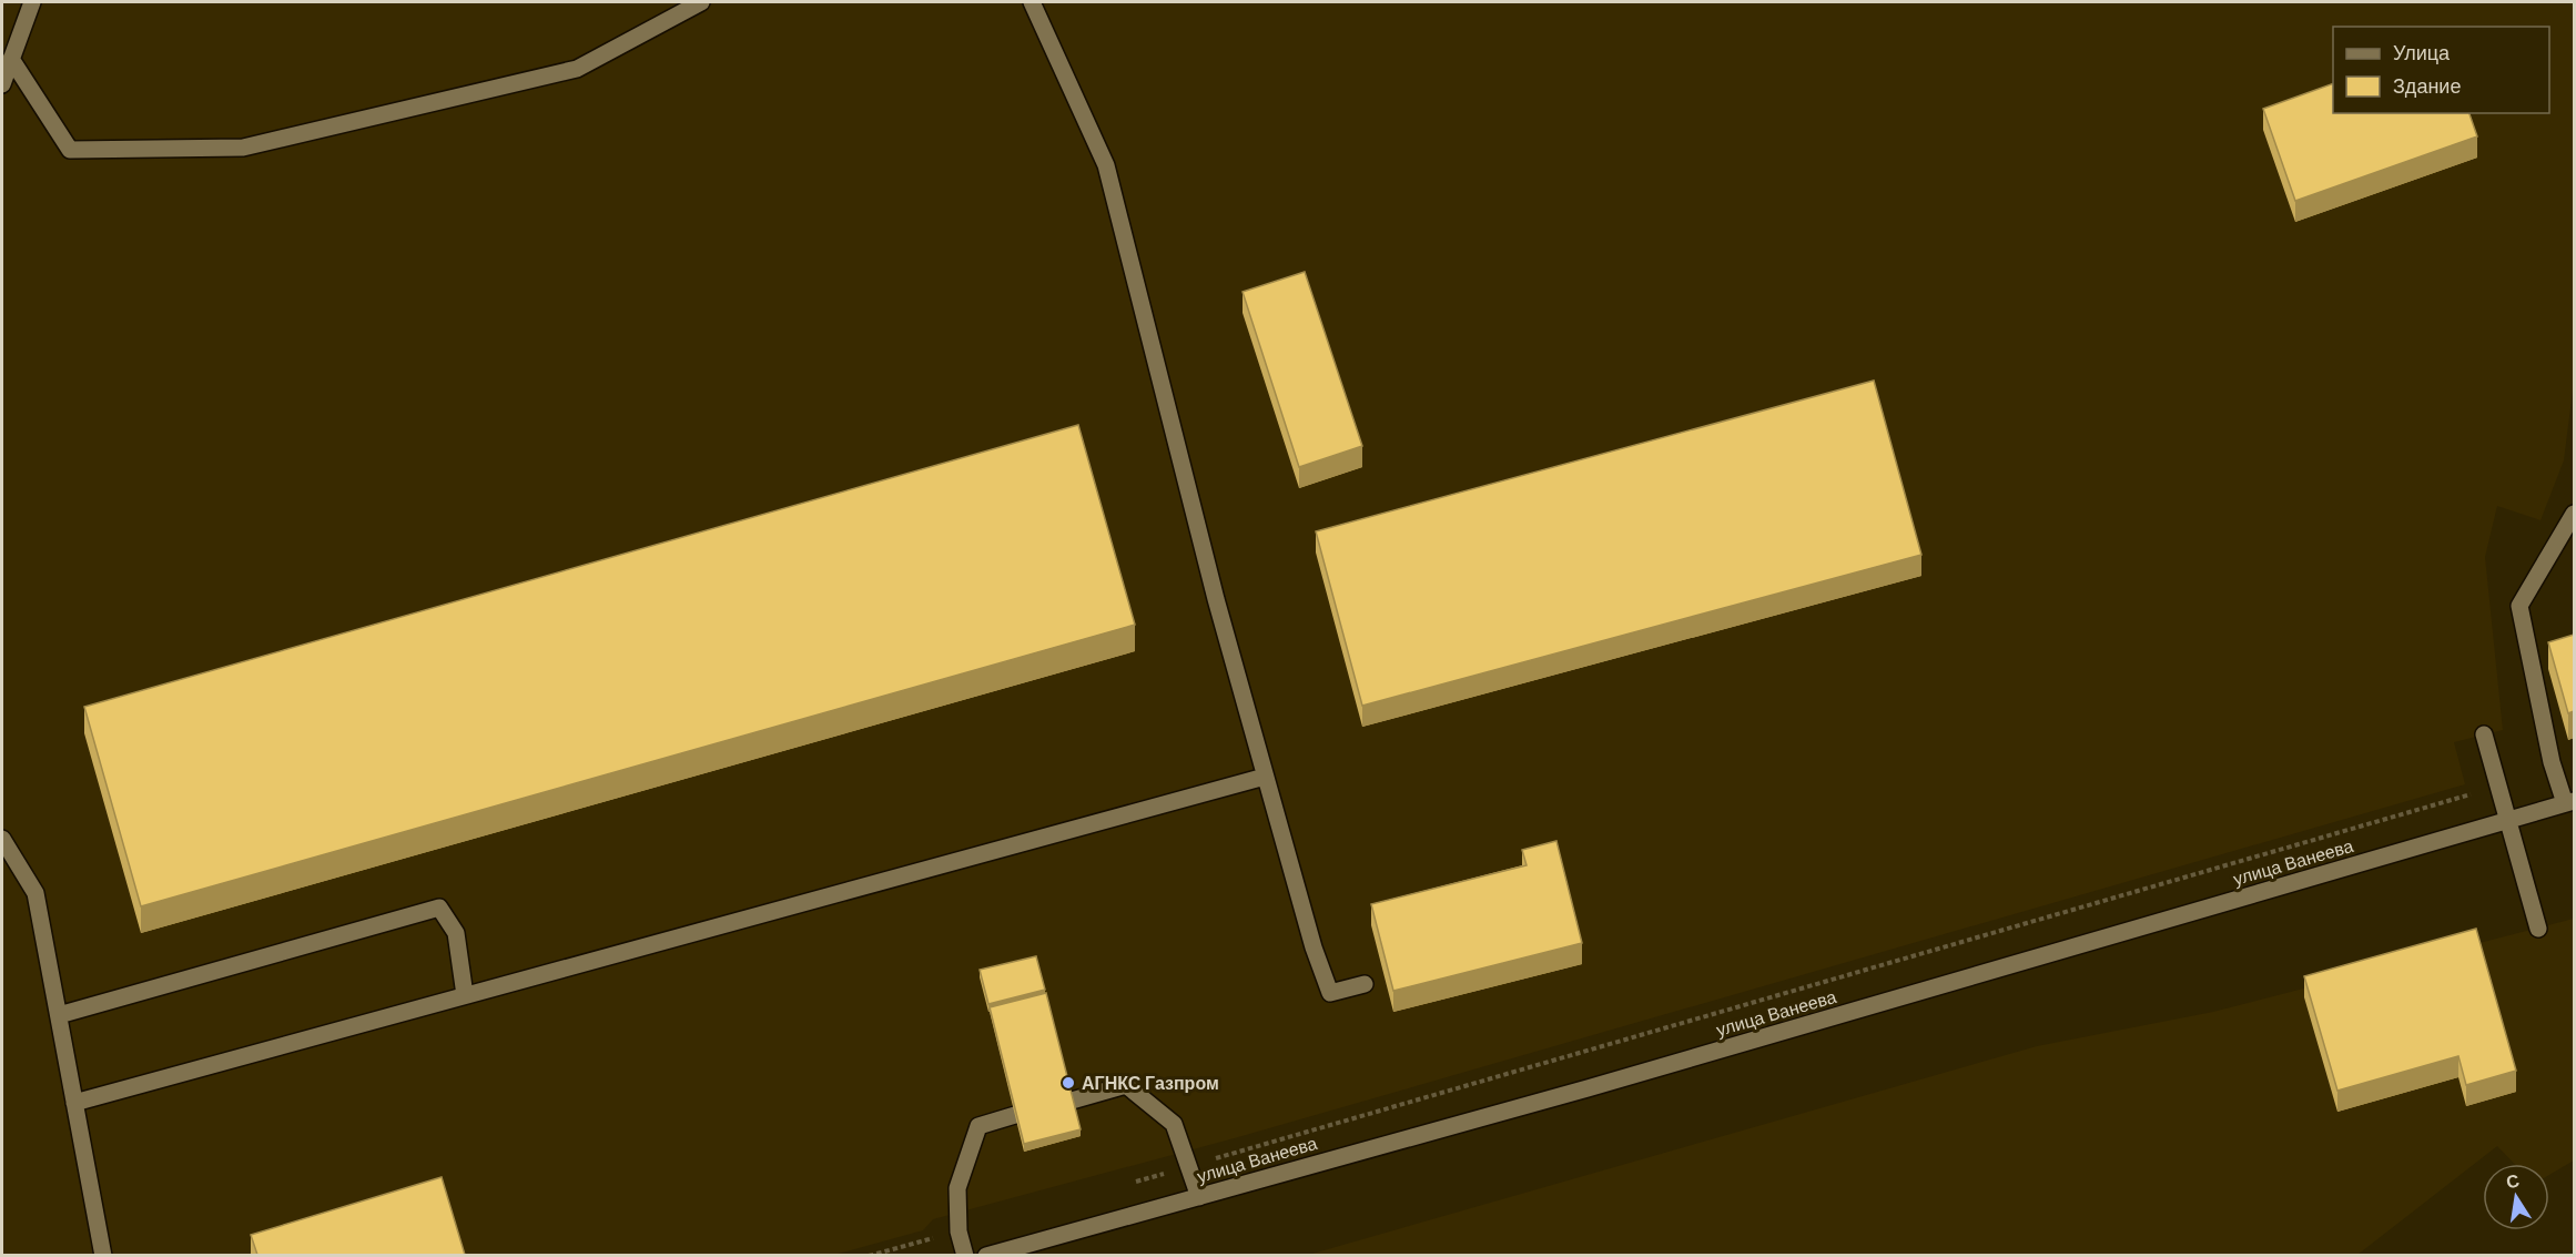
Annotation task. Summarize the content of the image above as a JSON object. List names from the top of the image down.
{
  "streets": {
    "street": ["улица Ванеева"]
  },
  "places": ["АГНКС Газпром"],
  "legend": ["Улица", "Здание"],
  "north": "top"
}
